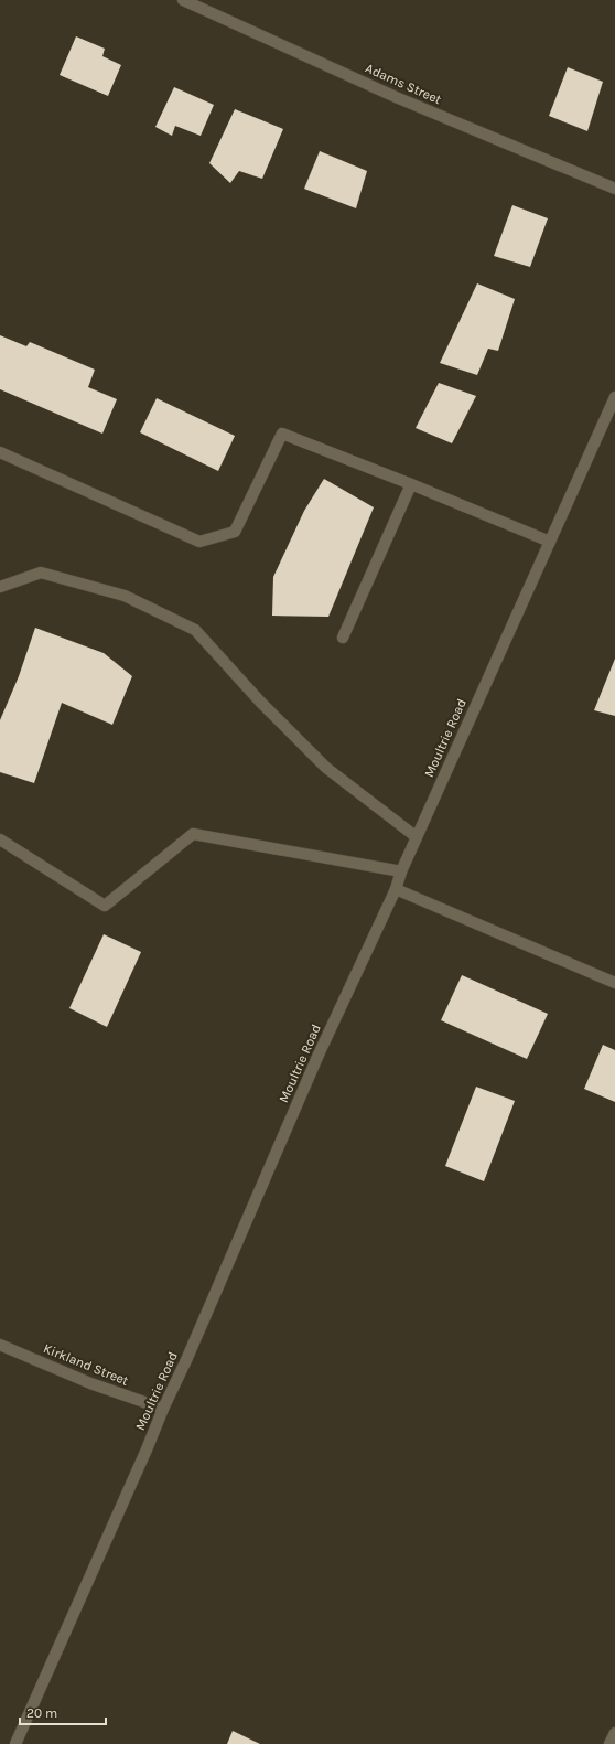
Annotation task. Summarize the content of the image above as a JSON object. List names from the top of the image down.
{
  "streets": {
    "street": ["Adams Street", "Moultrie Road", "Kirkland Street"]
  },
  "crossings": [
    ["Moultrie Road", "Kirkland Street"]
  ],
  "scale_bar": "20 m"
}
